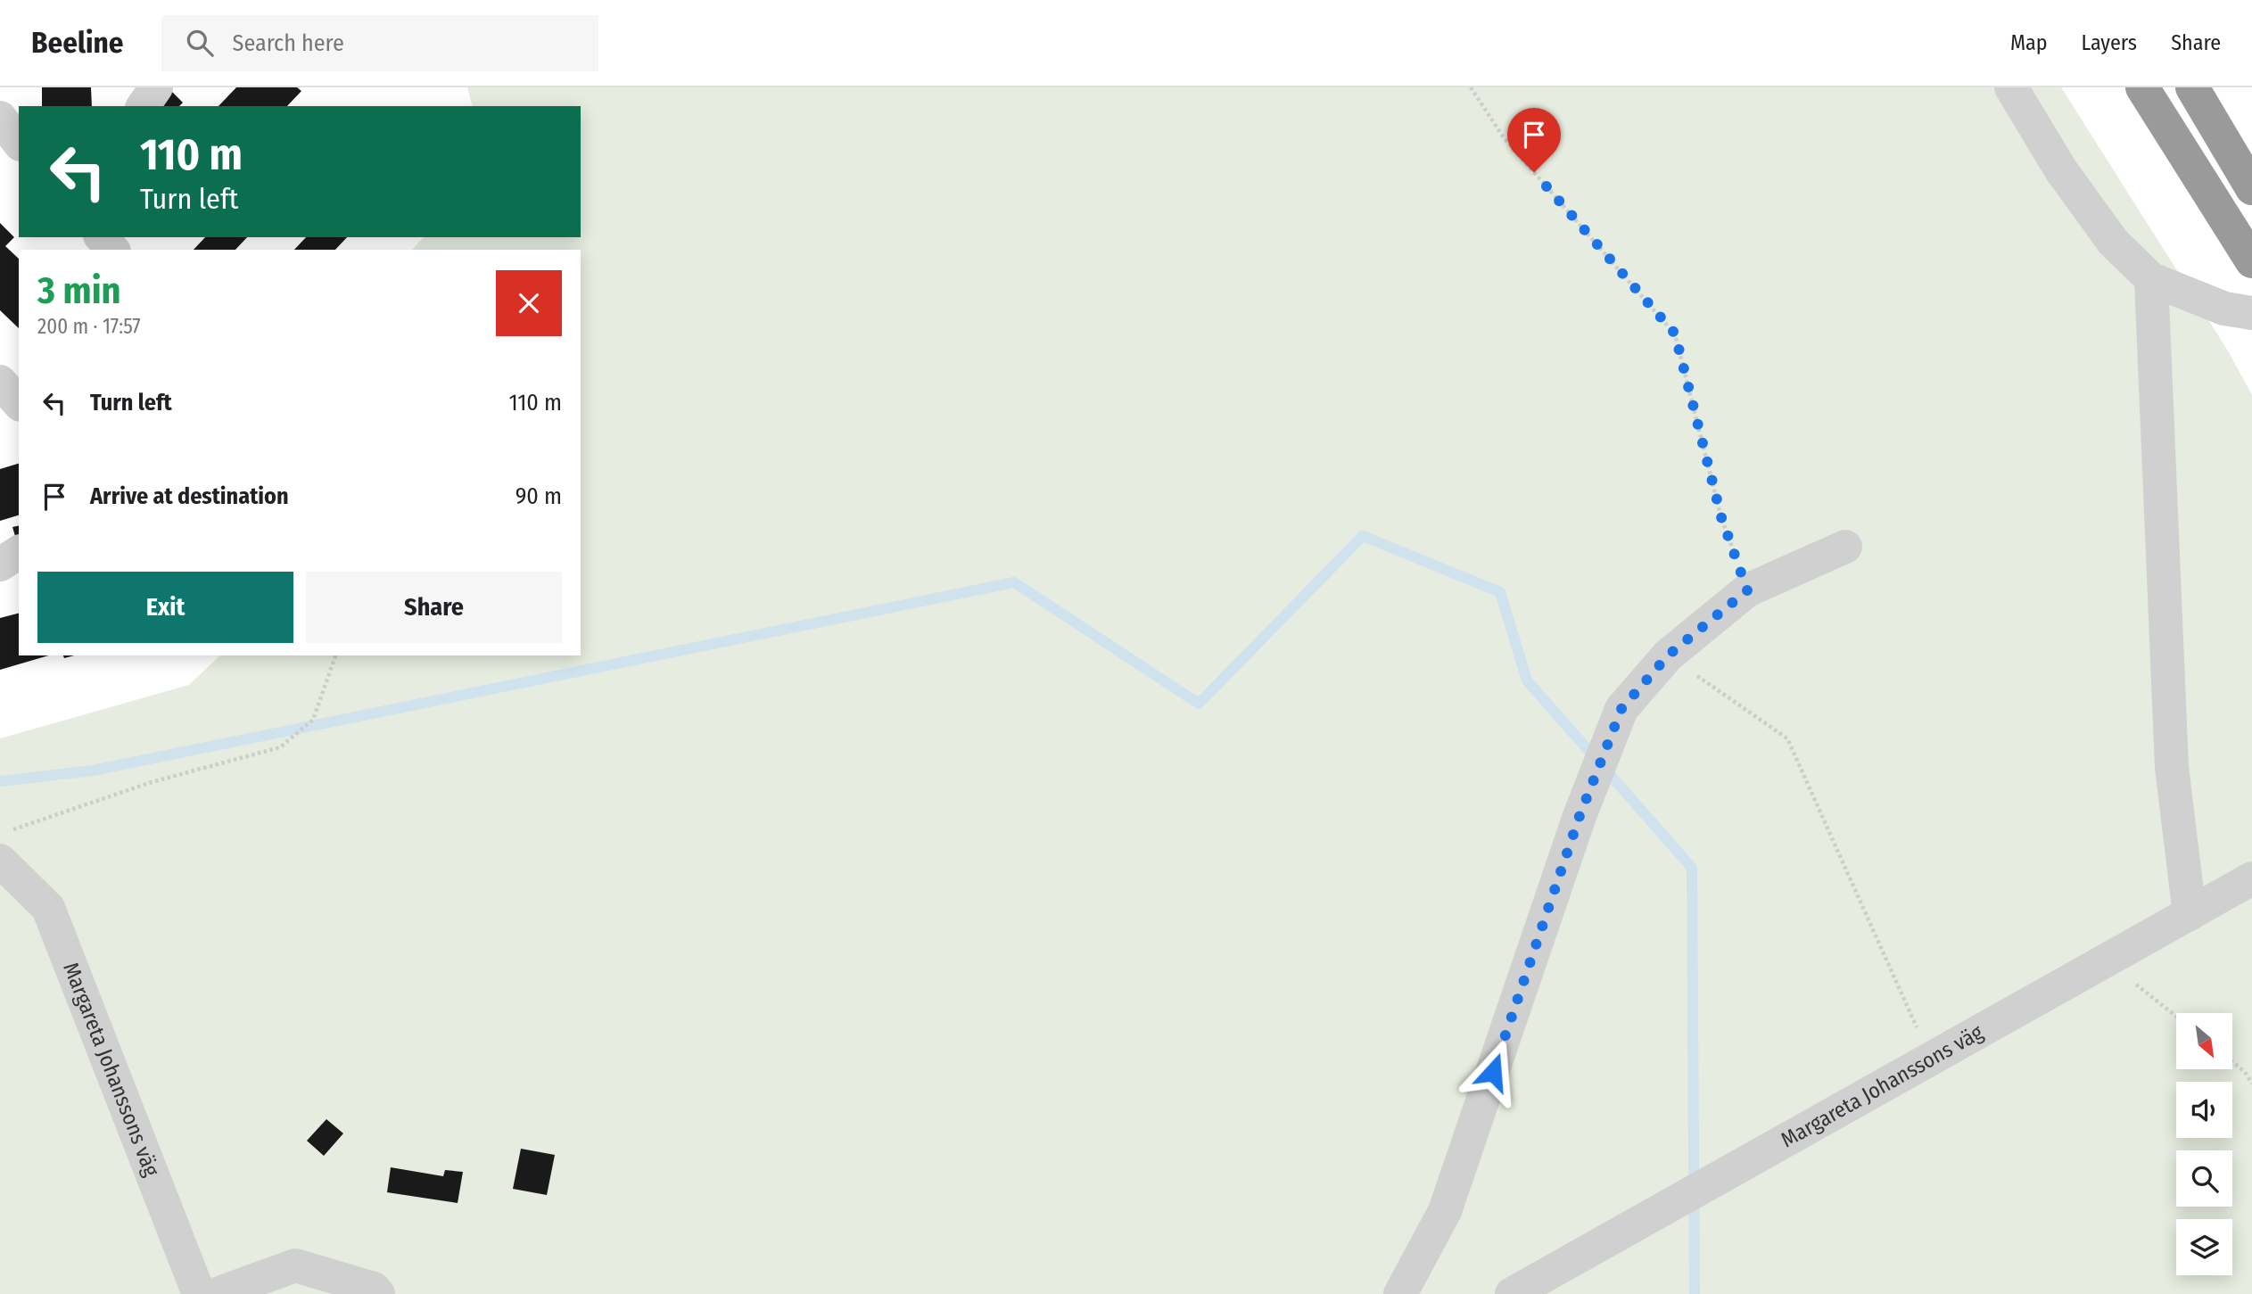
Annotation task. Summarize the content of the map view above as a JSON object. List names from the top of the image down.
{
  "streets": {
    "lane": ["Margareta Johanssons väg"]
  },
  "north": "bottom right",
  "page": {
    "header": "Beeline",
    "search": "Search here",
    "nav": ["Map", "Layers", "Share"],
    "turn": ["110 m", "Turn left"],
    "heading": ["3 min", "200 m · 17:57"],
    "list": [
      {
        "name": "Turn left",
        "value": "110 m"
      },
      {
        "name": "Arrive at destination",
        "value": "90 m"
      }
    ],
    "buttons": ["Exit", "Share"]
  }
}
